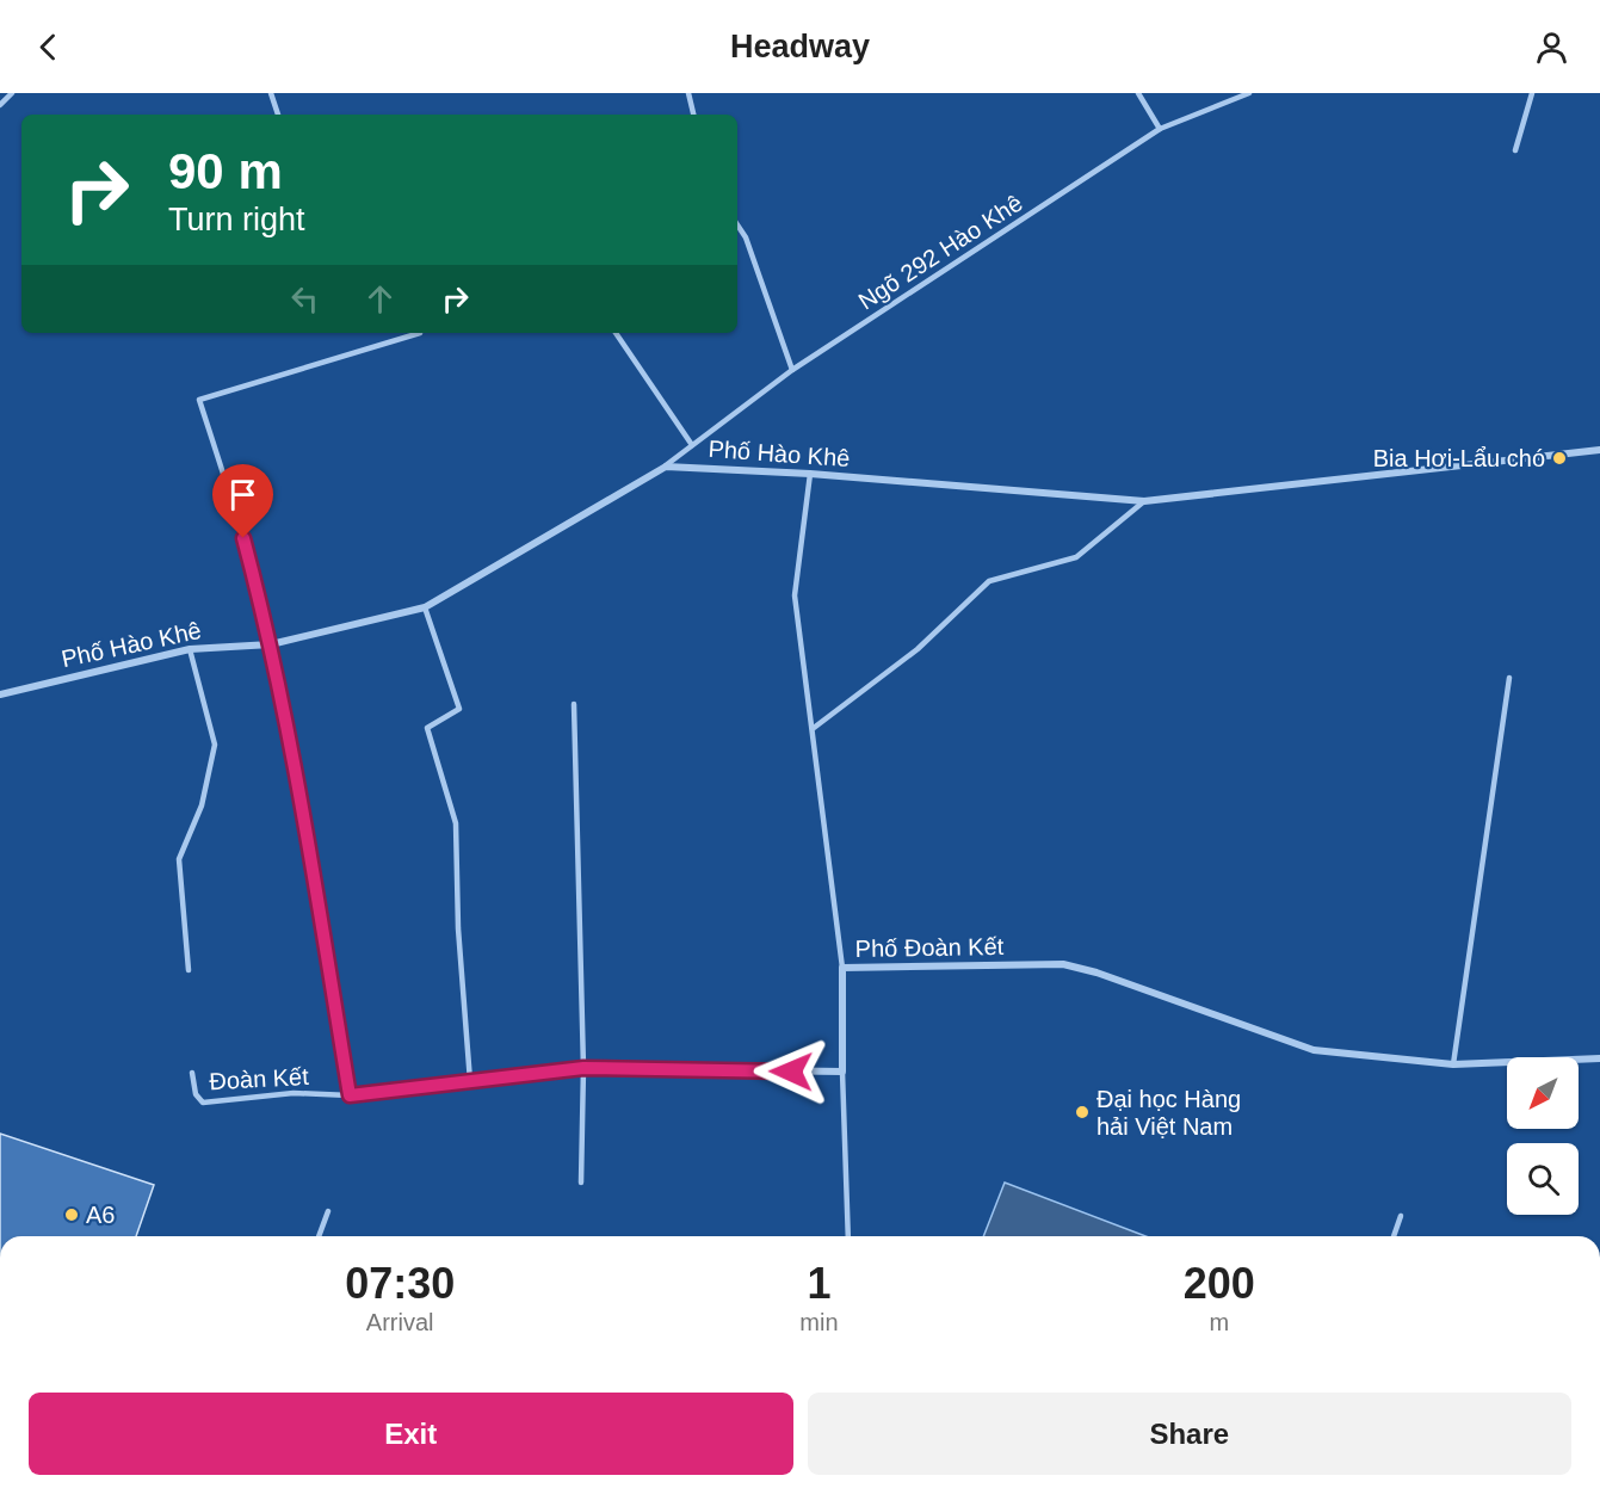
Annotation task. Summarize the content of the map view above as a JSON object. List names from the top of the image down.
{
  "streets": {
    "street": ["Phố Hào Khê", "Phố Đoàn Kết"],
    "lane": ["Ngõ 292 Hào Khê", "Đoàn Kết"]
  },
  "crossings": [
    ["Ngõ 292 Hào Khê", "Phố Hào Khê"]
  ],
  "places": ["Bia Hơi-Lẩu chó", "Đại học Hàng hải Việt Nam", "A6"],
  "north": "bottom left",
  "page": {
    "header": "Headway",
    "turn": ["90 m", "Turn right"],
    "eta": [
      "07:30",
      "Arrival",
      "1",
      "min",
      "200",
      "m"
    ],
    "buttons": ["Exit", "Share"]
  }
}
